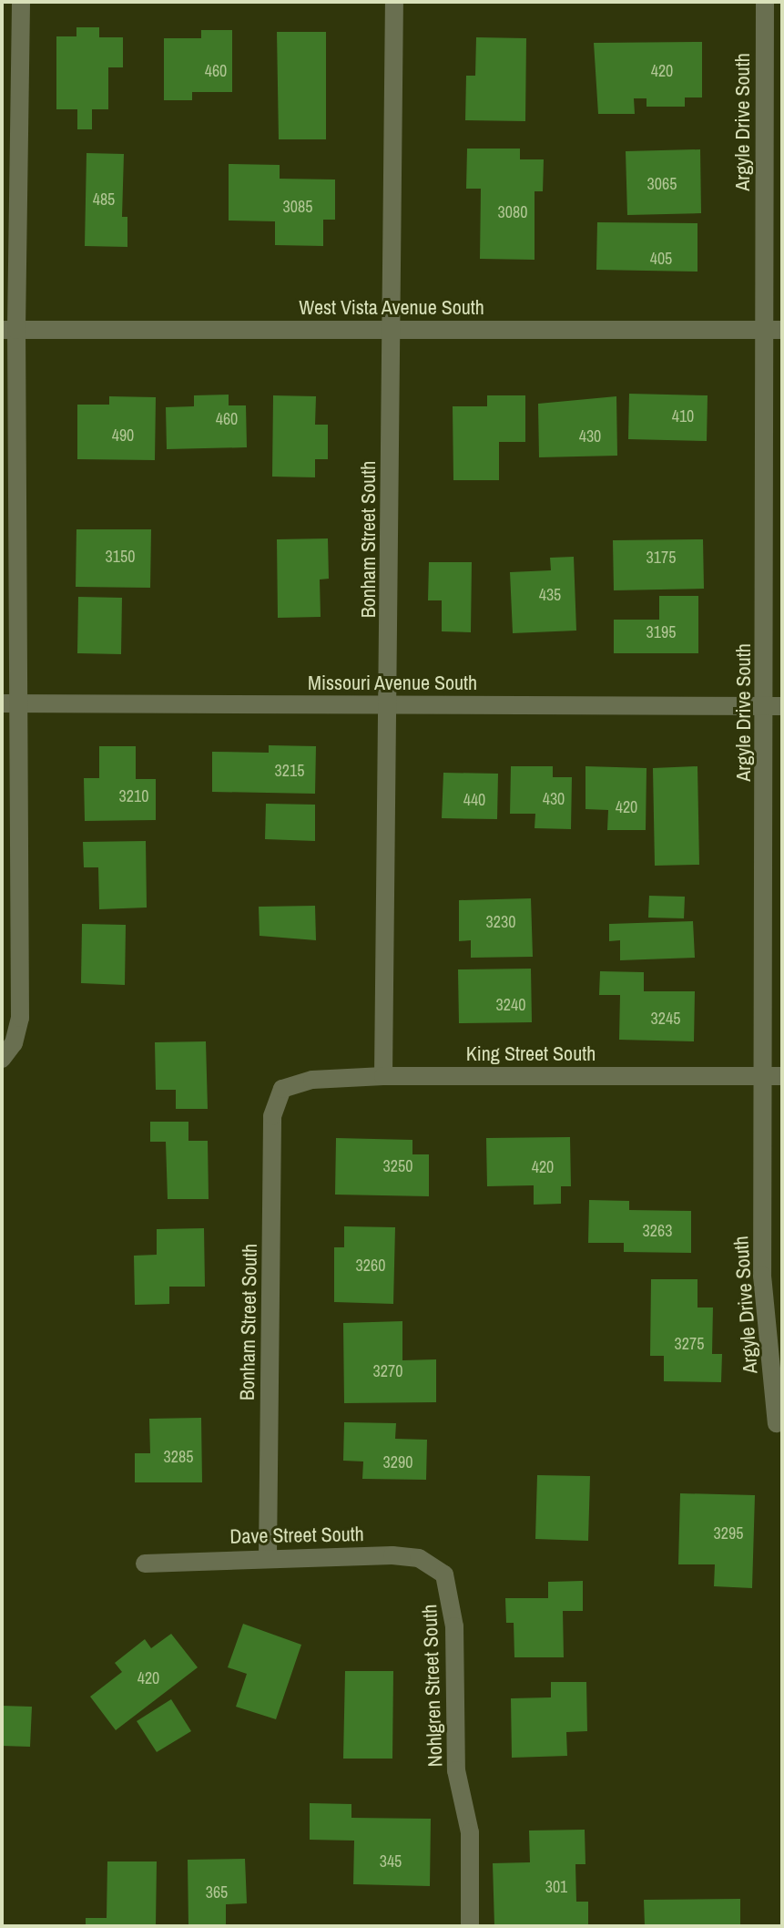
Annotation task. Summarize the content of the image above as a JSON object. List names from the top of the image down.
{
  "streets": {
    "street": [
      "Argyle Drive South",
      "West Vista Avenue South",
      "Bonham Street South",
      "Missouri Avenue South",
      "King Street South",
      "Dave Street South",
      "Nohlgren Street South"
    ]
  },
  "crossings": [
    ["Argyle Drive South", "West Vista Avenue South"],
    ["Argyle Drive South", "Missouri Avenue South"],
    ["Argyle Drive South", "King Street South"],
    ["West Vista Avenue South", "Bonham Street South"],
    ["Bonham Street South", "Missouri Avenue South"],
    ["Bonham Street South", "King Street South"],
    ["Bonham Street South", "Dave Street South"],
    ["Dave Street South", "Nohlgren Street South"]
  ],
  "house_numbers": [
    "460",
    "420",
    "3065",
    "485",
    "3085",
    "3080",
    "405",
    "410",
    "460",
    "490",
    "430",
    "3150",
    "3175",
    "435",
    "3195",
    "3215",
    "3210",
    "430",
    "440",
    "420",
    "3230",
    "3240",
    "3245",
    "3250",
    "420",
    "3263",
    "3260",
    "3275",
    "3270",
    "3285",
    "3290",
    "3295",
    "420",
    "345",
    "301",
    "365"
  ]
}
